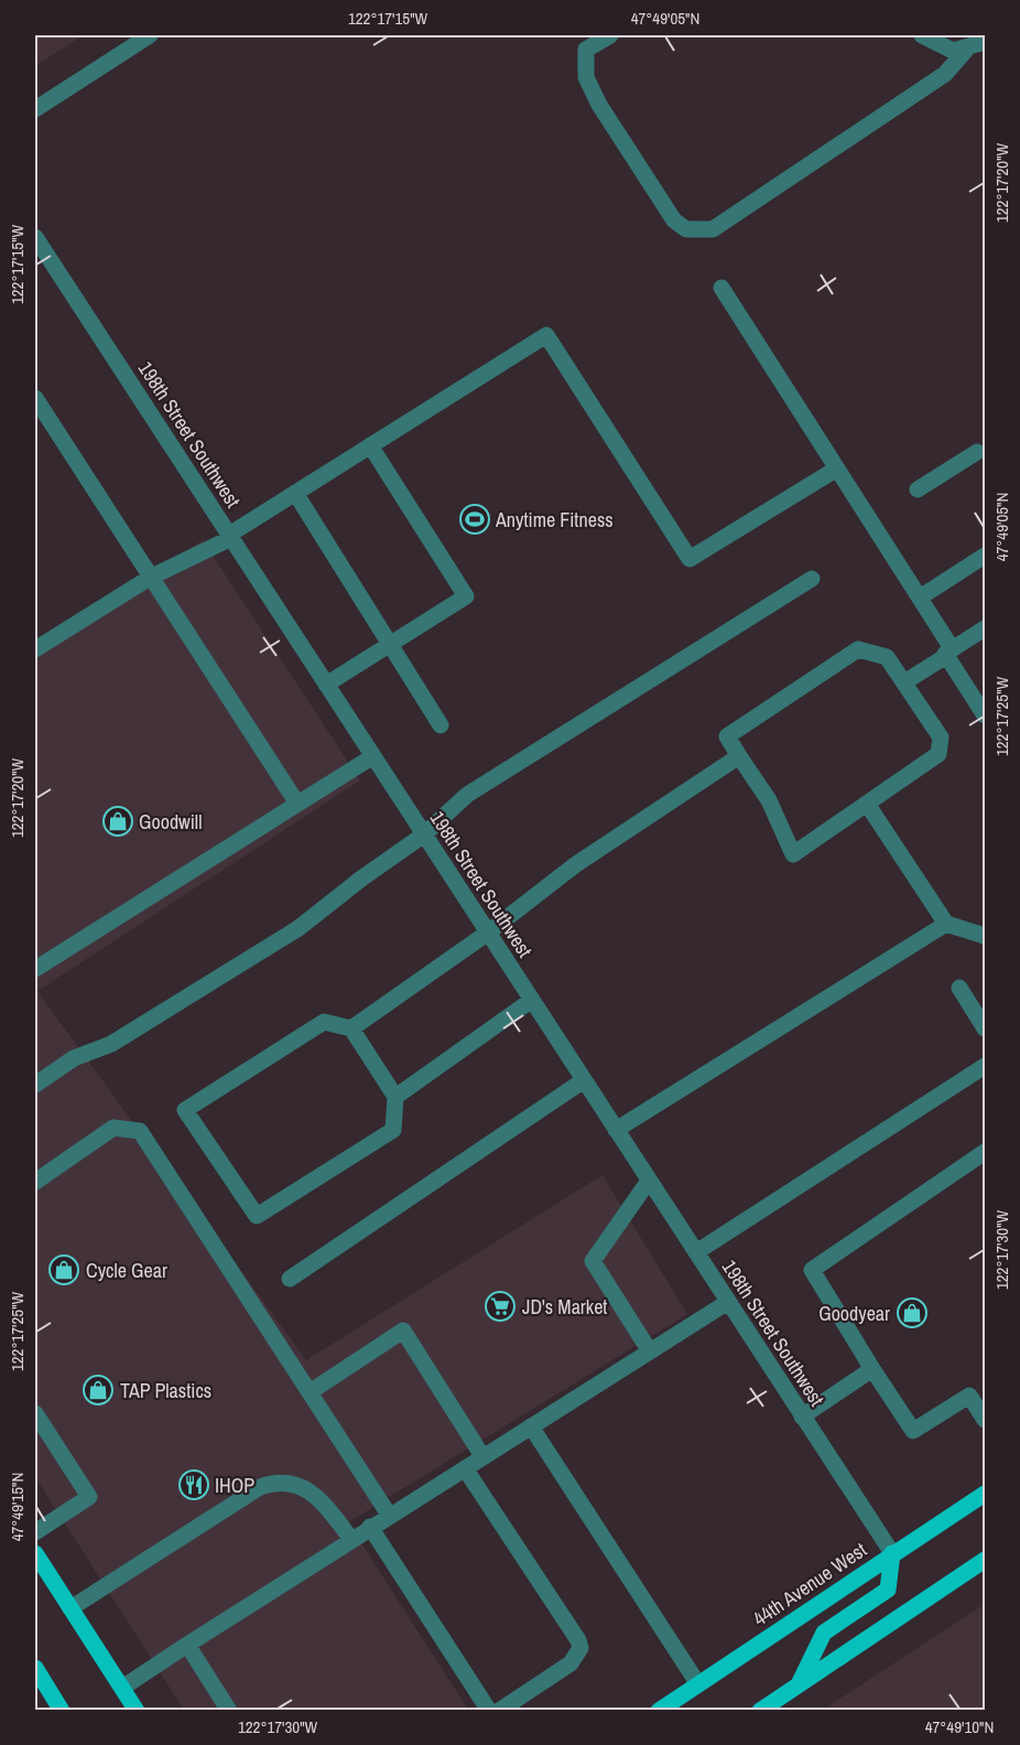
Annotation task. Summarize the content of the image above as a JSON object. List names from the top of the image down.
{
  "streets": {
    "main road": ["44th Avenue West"],
    "street": ["198th Street Southwest"]
  },
  "crossings": [
    ["198th Street Southwest", "44th Avenue West"]
  ],
  "places": {
    "sports": ["Anytime Fitness"],
    "shop": [
      "Goodwill",
      "Cycle Gear",
      "Goodyear",
      "TAP Plastics"
    ],
    "supermarket": ["JD's Market"],
    "restaurant": ["IHOP"]
  },
  "coordinates": [
    "122°17'15\"W",
    "47°49'05\"N",
    "122°17'20\"W",
    "122°17'25\"W",
    "122°17'30\"W",
    "47°49'15\"N",
    "47°49'10\"N"
  ]
}
